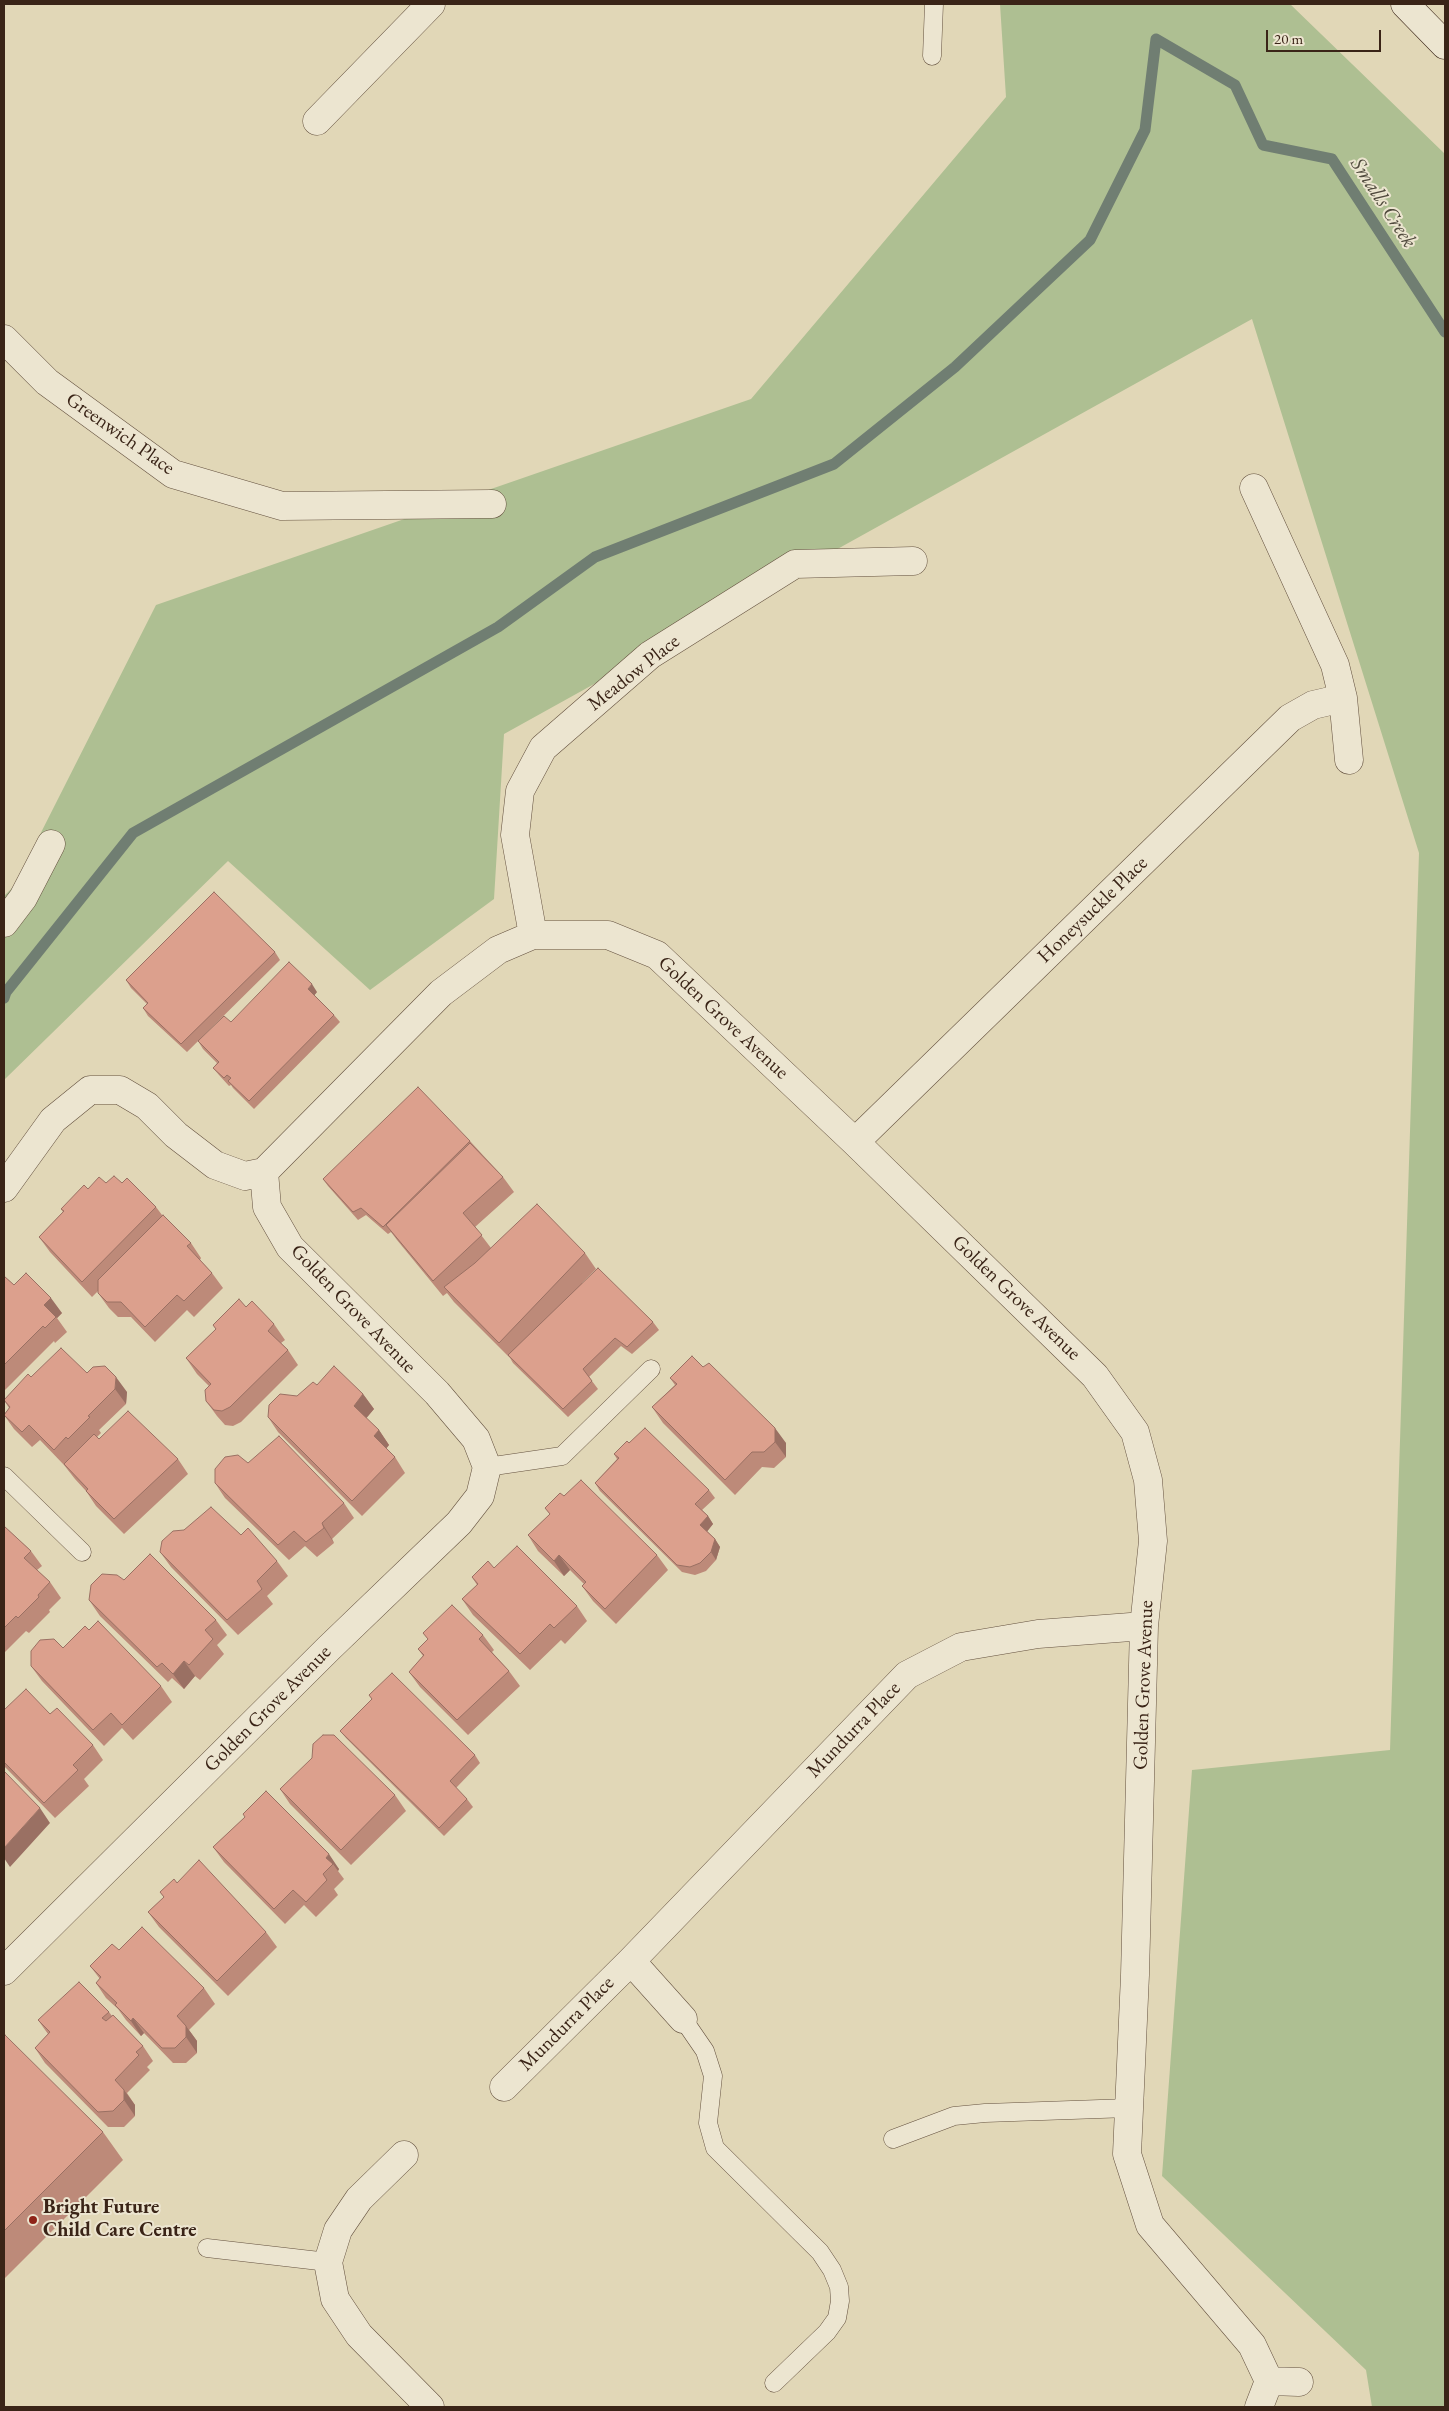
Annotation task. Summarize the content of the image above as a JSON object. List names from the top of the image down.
{
  "streets": {
    "street": [
      "Greenwich Place",
      "Meadow Place",
      "Honeysuckle Place",
      "Golden Grove Avenue",
      "Mundurra Place"
    ]
  },
  "crossings": [
    ["Meadow Place", "Golden Grove Avenue"],
    ["Honeysuckle Place", "Golden Grove Avenue"],
    ["Golden Grove Avenue", "Mundurra Place"]
  ],
  "water": ["Smalls Creek"],
  "places": ["Bright Future Child Care Centre"],
  "scale_bar": "20 m"
}
